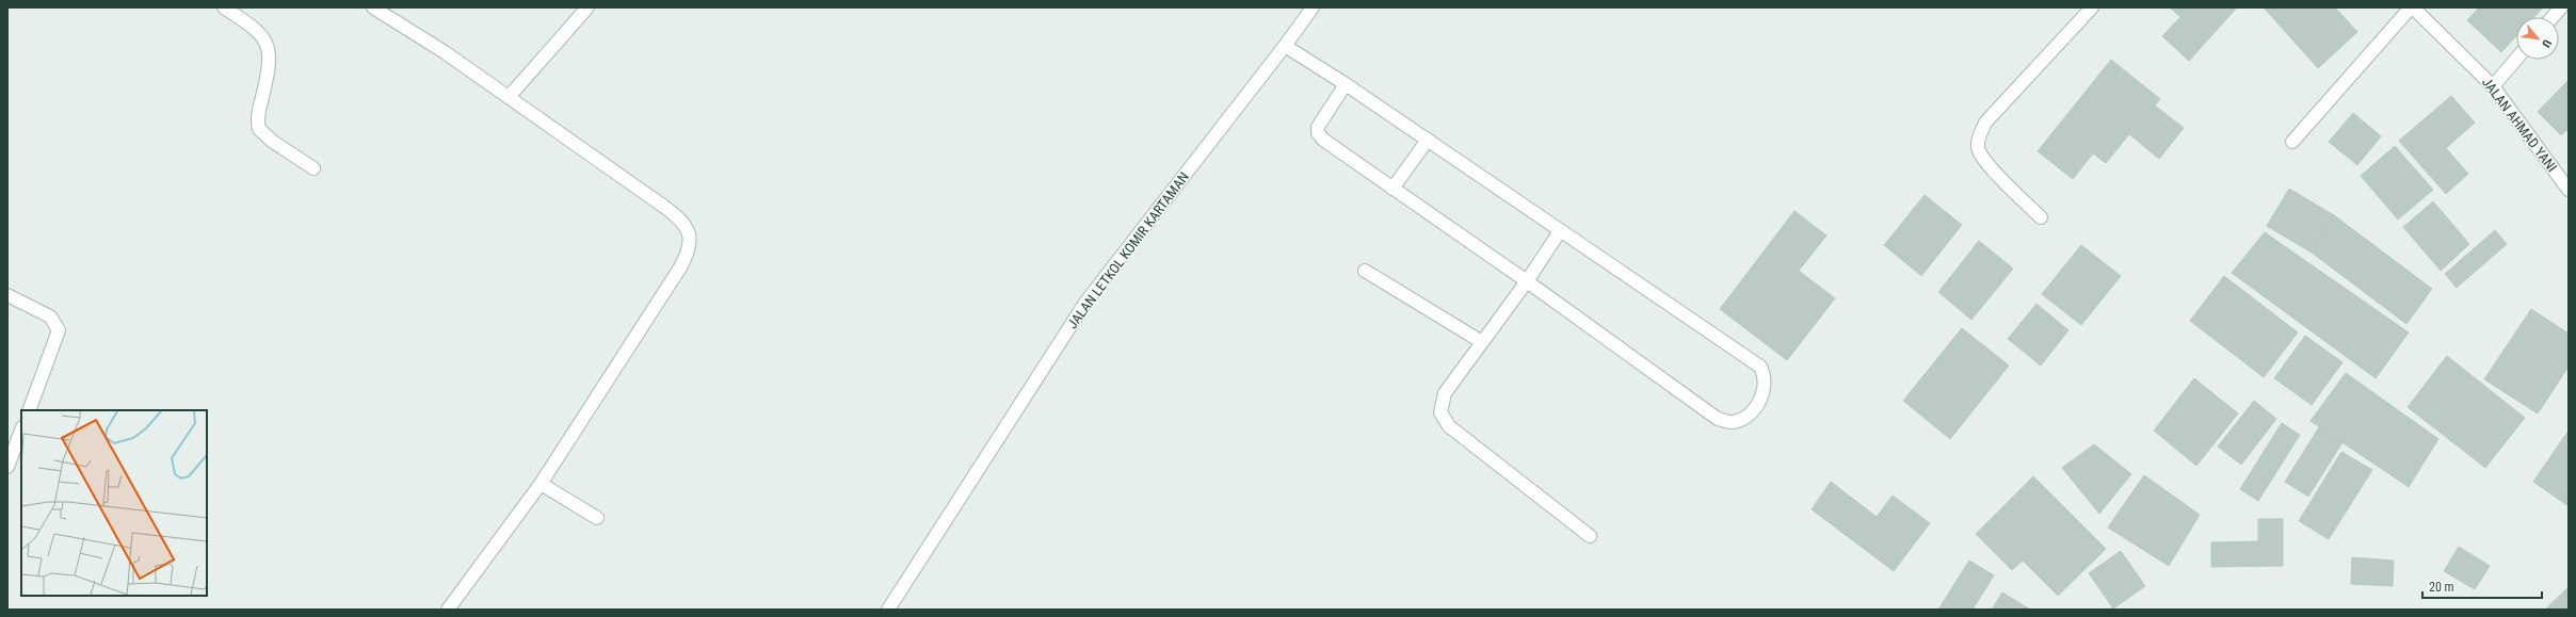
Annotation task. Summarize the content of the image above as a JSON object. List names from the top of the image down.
{
  "streets": {
    "street": ["JALAN AHMAD YANI", "JALAN LETKOL KOMIR KARTAMAN"]
  },
  "scale_bar": "20 m",
  "north": "bottom right"
}
